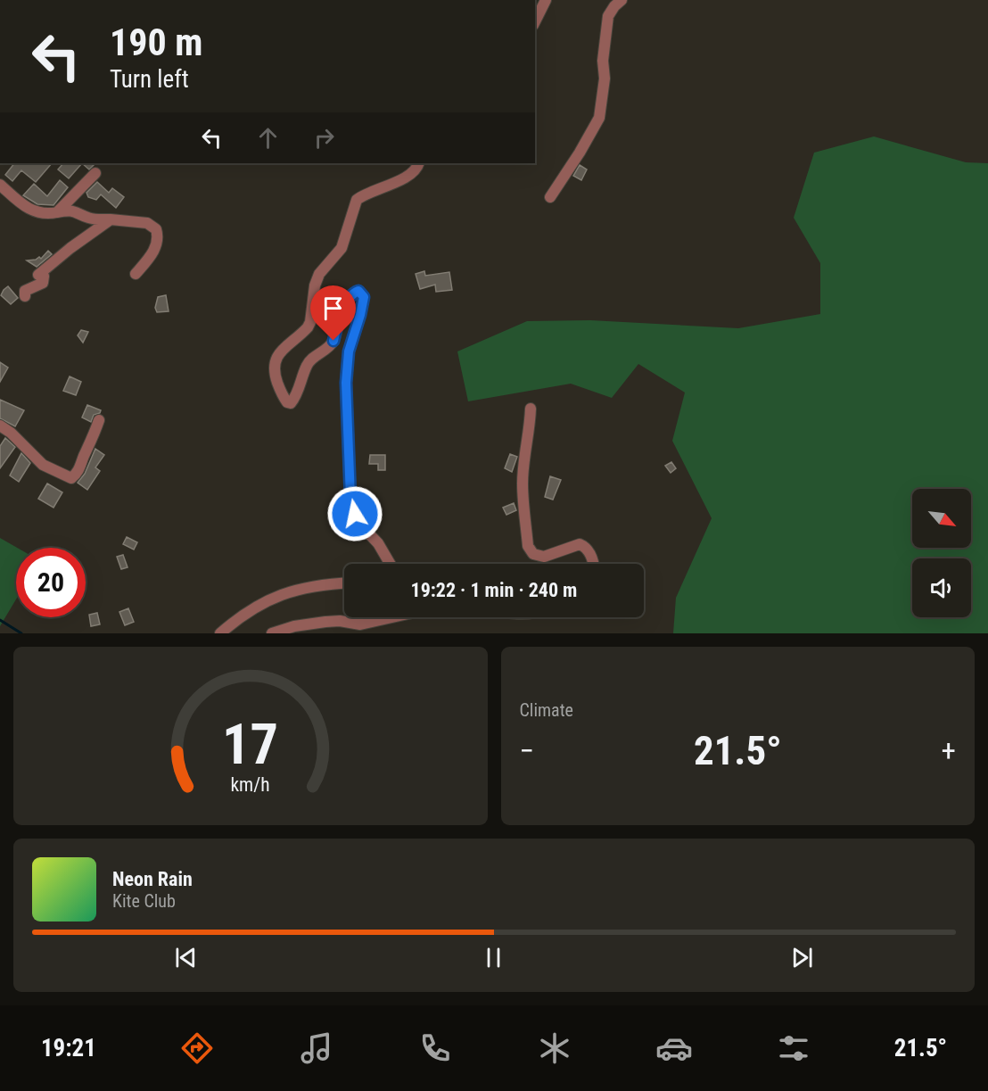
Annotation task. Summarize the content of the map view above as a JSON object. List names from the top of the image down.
{
  "north": "bottom right",
  "page": {
    "turn": ["190 m", "Turn left"],
    "limit": "20",
    "trip": "19:22 · 1 min · 240 m",
    "tile": "Climate",
    "heat": ["−", "21.5°", "+"],
    "song": ["Neon Rain", "Kite Club"],
    "tabs": ["19:21", "21.5°"],
    "gauge": ["17", "km/h"]
  }
}
